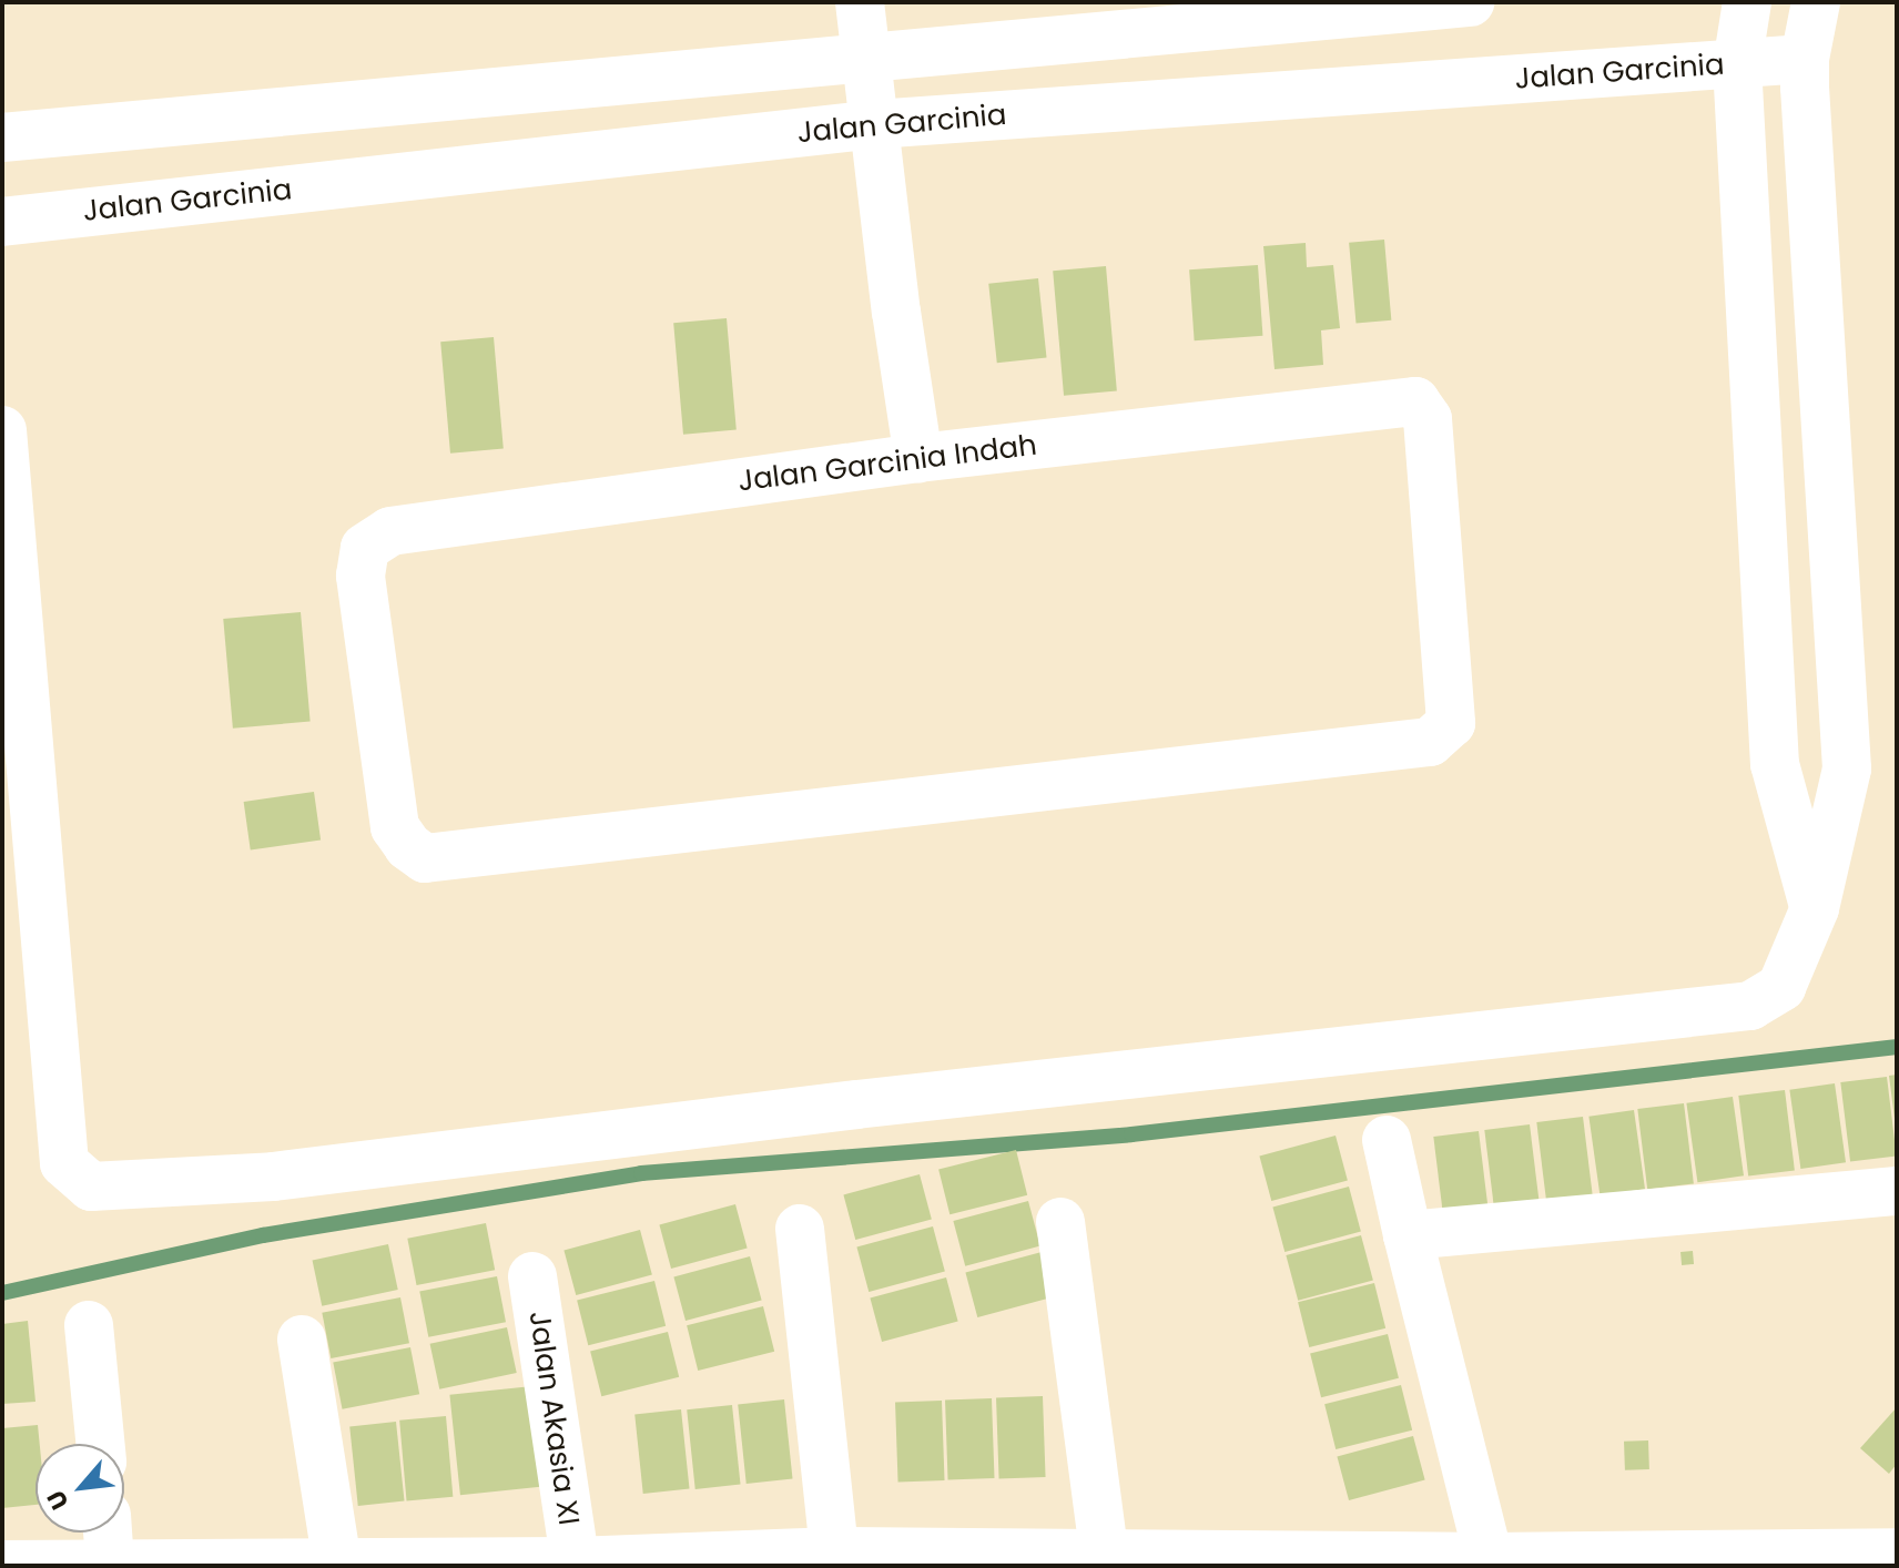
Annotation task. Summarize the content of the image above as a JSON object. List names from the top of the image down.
{
  "streets": {
    "street": ["Jalan Garcinia", "Jalan Garcinia Indah", "Jalan Akasia XI"]
  },
  "north": "bottom left"
}
